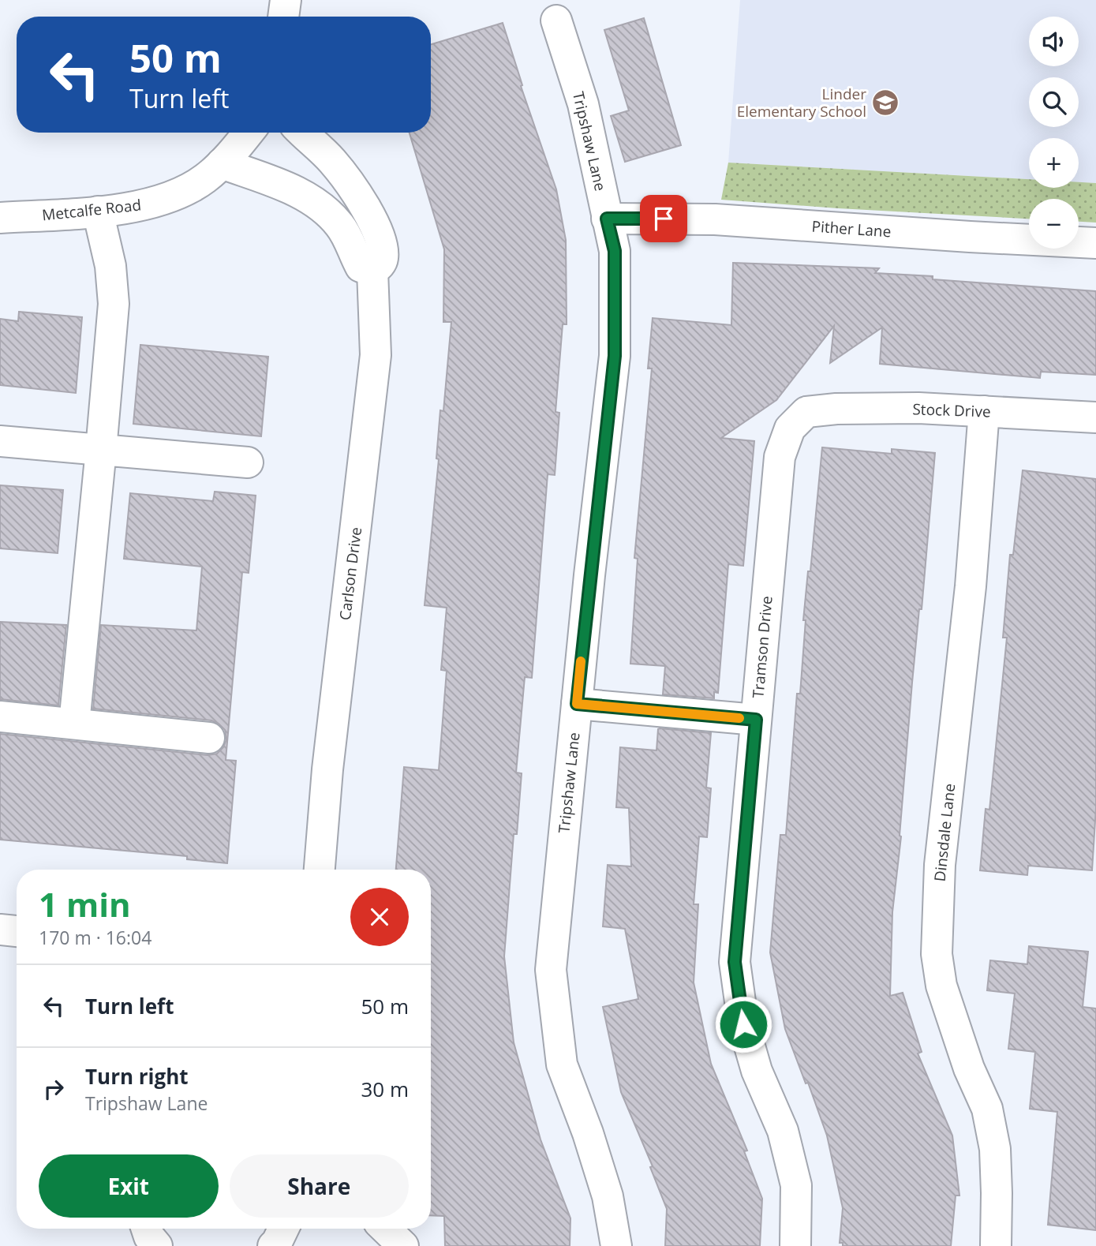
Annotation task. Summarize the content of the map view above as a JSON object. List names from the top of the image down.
{
  "streets": {
    "street": [
      "Tripshaw Lane",
      "Metcalfe Road",
      "Pither Lane",
      "Stock Drive",
      "Carlson Drive",
      "Tramson Drive",
      "Dinsdale Lane"
    ]
  },
  "crossings": [
    ["Tripshaw Lane", "Pither Lane"],
    ["Stock Drive", "Tramson Drive"],
    ["Stock Drive", "Dinsdale Lane"]
  ],
  "places": {
    "school or university": ["Linder Elementary School"]
  },
  "page": {
    "map_buttons": ["+", "−"],
    "turn": ["50 m", "Turn left"],
    "heading": ["1 min", "170 m · 16:04"],
    "list": [
      {
        "name": "Turn left",
        "value": "50 m"
      },
      {
        "name": "Turn right",
        "note": "Tripshaw Lane",
        "value": "30 m"
      }
    ],
    "buttons": ["Exit", "Share"]
  }
}
